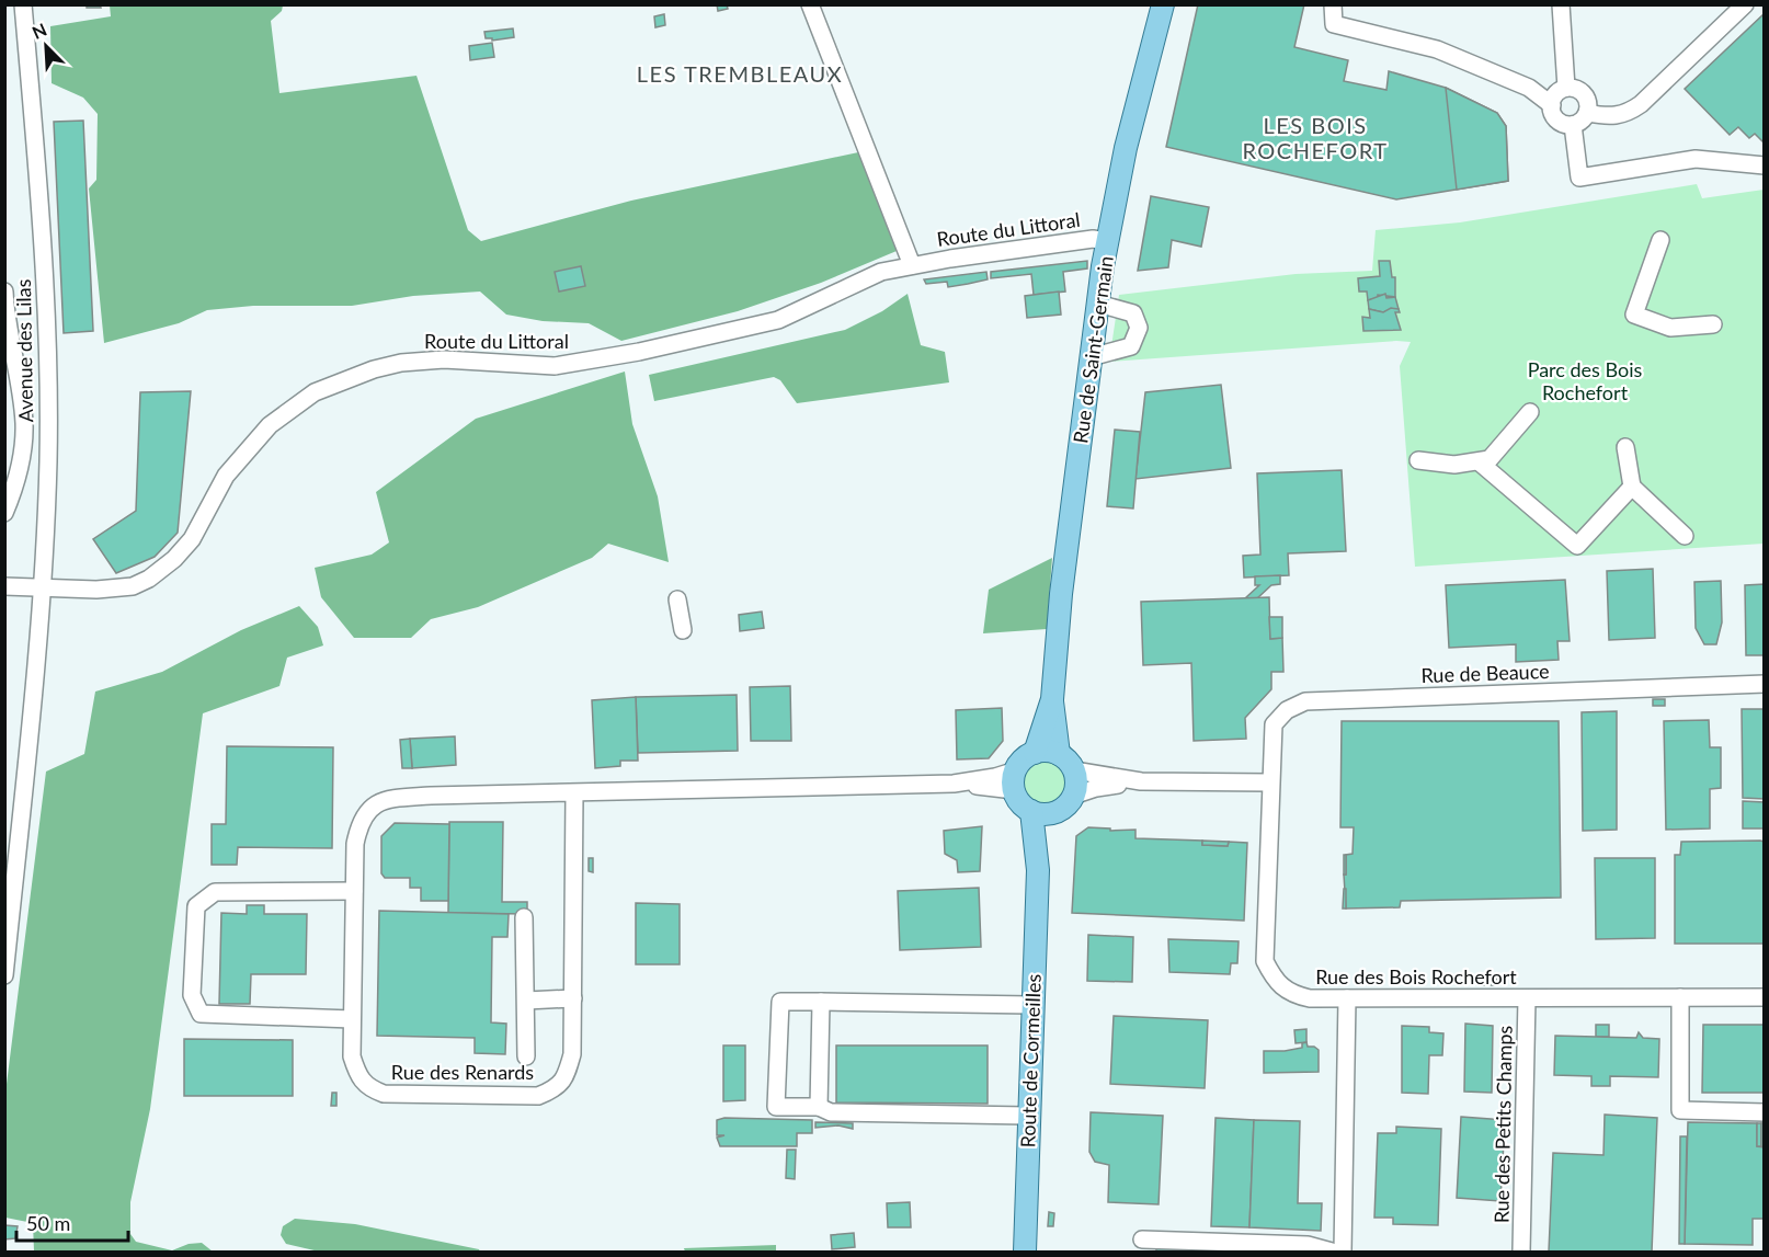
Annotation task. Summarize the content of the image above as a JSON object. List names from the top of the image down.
{
  "streets": {
    "main road": ["Rue de Saint-Germain", "Route de Cormeilles"],
    "street": [
      "Route du Littoral",
      "Avenue des Lilas",
      "Rue de Beauce",
      "Rue des Bois Rochefort",
      "Rue des Renards",
      "Rue des Petits Champs"
    ]
  },
  "crossings": [
    ["Route du Littoral", "Rue de Saint-Germain"],
    ["Route du Littoral", "Avenue des Lilas"],
    ["Rue de Saint-Germain", "Route de Cormeilles"],
    ["Rue de Saint-Germain", "Rue des Renards"],
    ["Rue de Beauce", "Rue des Bois Rochefort"],
    ["Rue des Bois Rochefort", "Rue des Petits Champs"],
    ["Route de Cormeilles", "Rue des Renards"]
  ],
  "districts": ["LES TREMBLEAUX", "LES BOIS ROCHEFORT"],
  "parks": ["Parc des Bois Rochefort"],
  "scale_bar": "50 m",
  "north": "top left"
}
